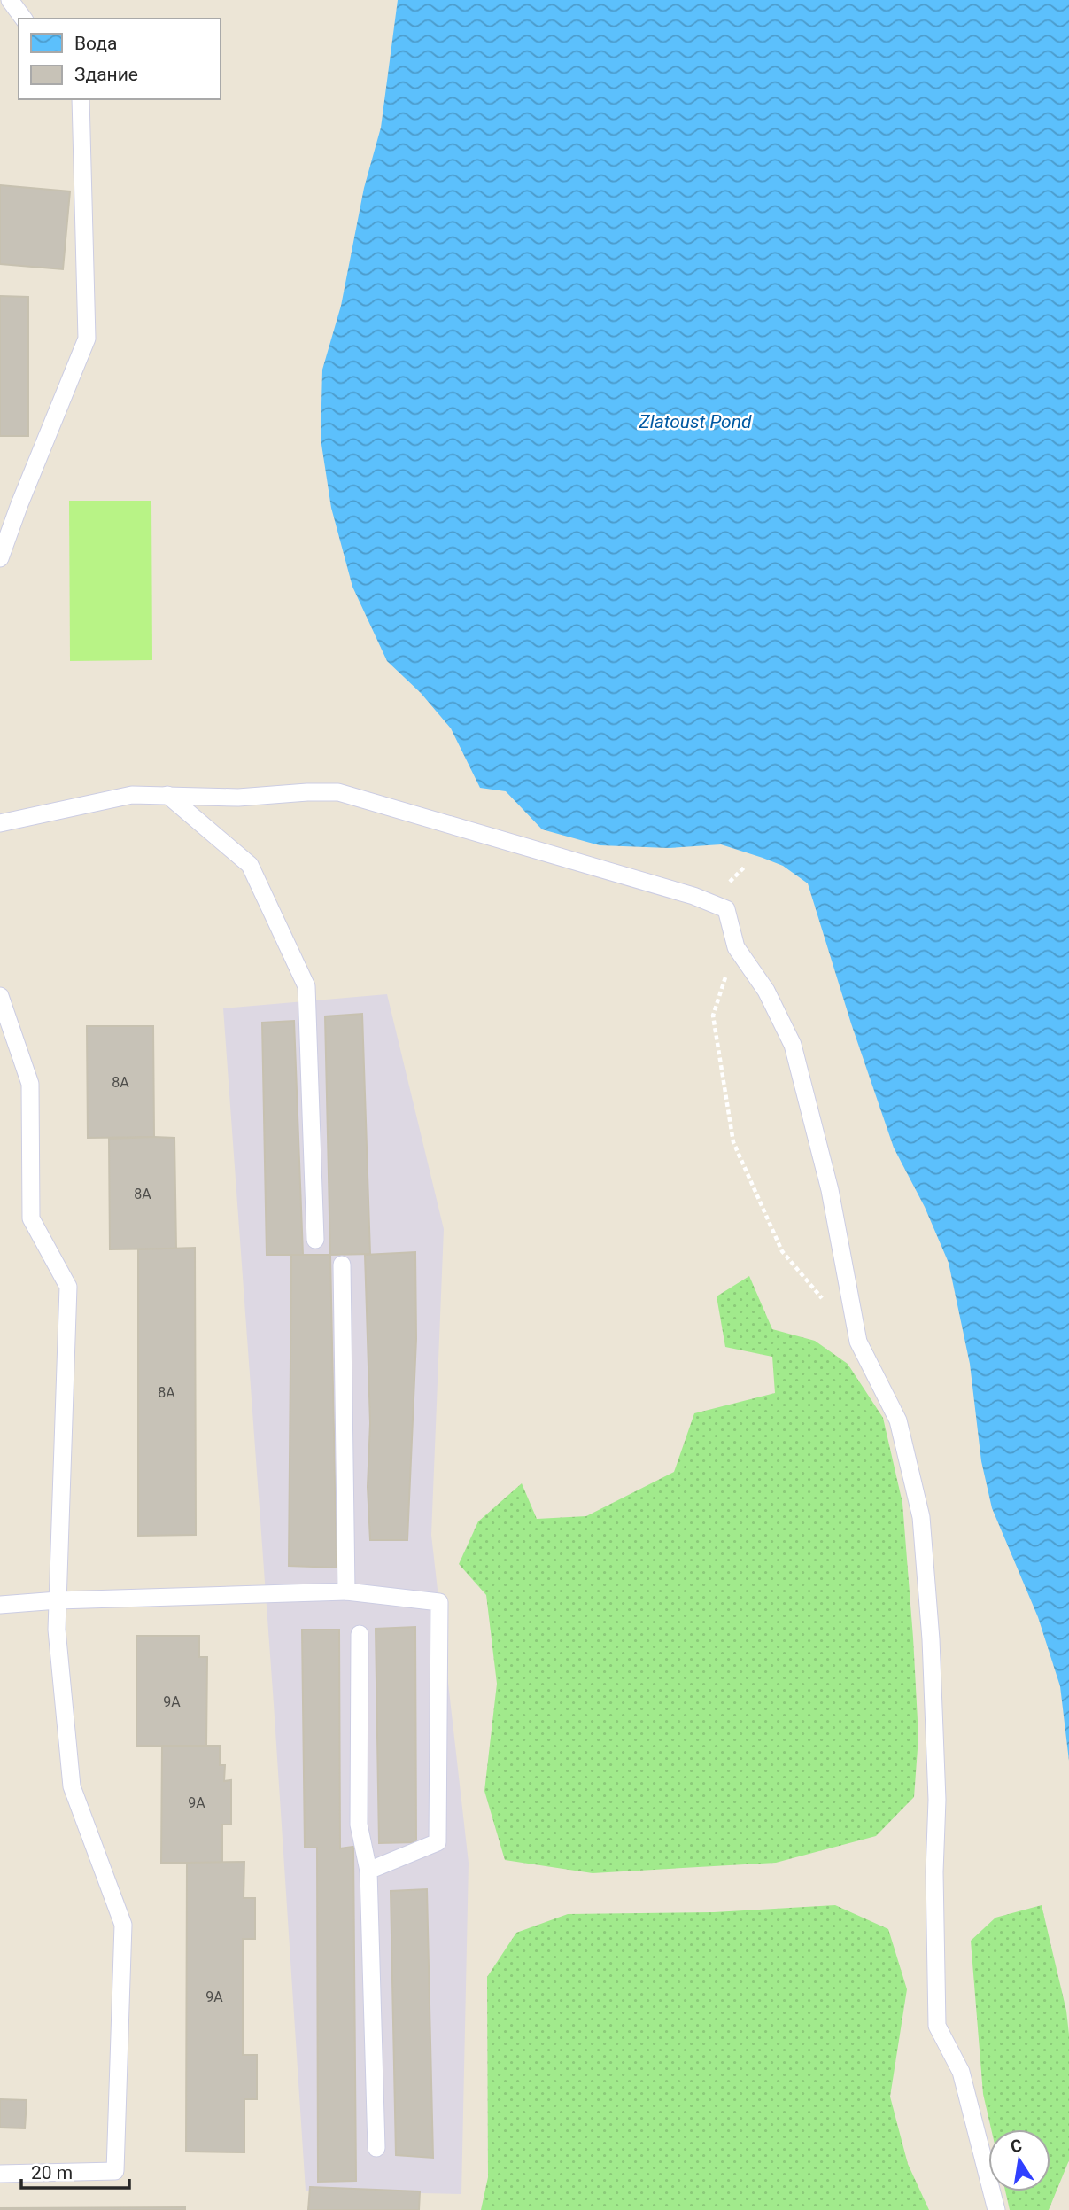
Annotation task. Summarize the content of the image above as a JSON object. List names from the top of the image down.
{
  "water": ["Zlatoust Pond"],
  "house_numbers": [
    "8А",
    "8А",
    "8А",
    "9А",
    "9А",
    "9А"
  ],
  "legend": ["Вода", "Здание"],
  "scale_bar": "20 m",
  "north": "top"
}
